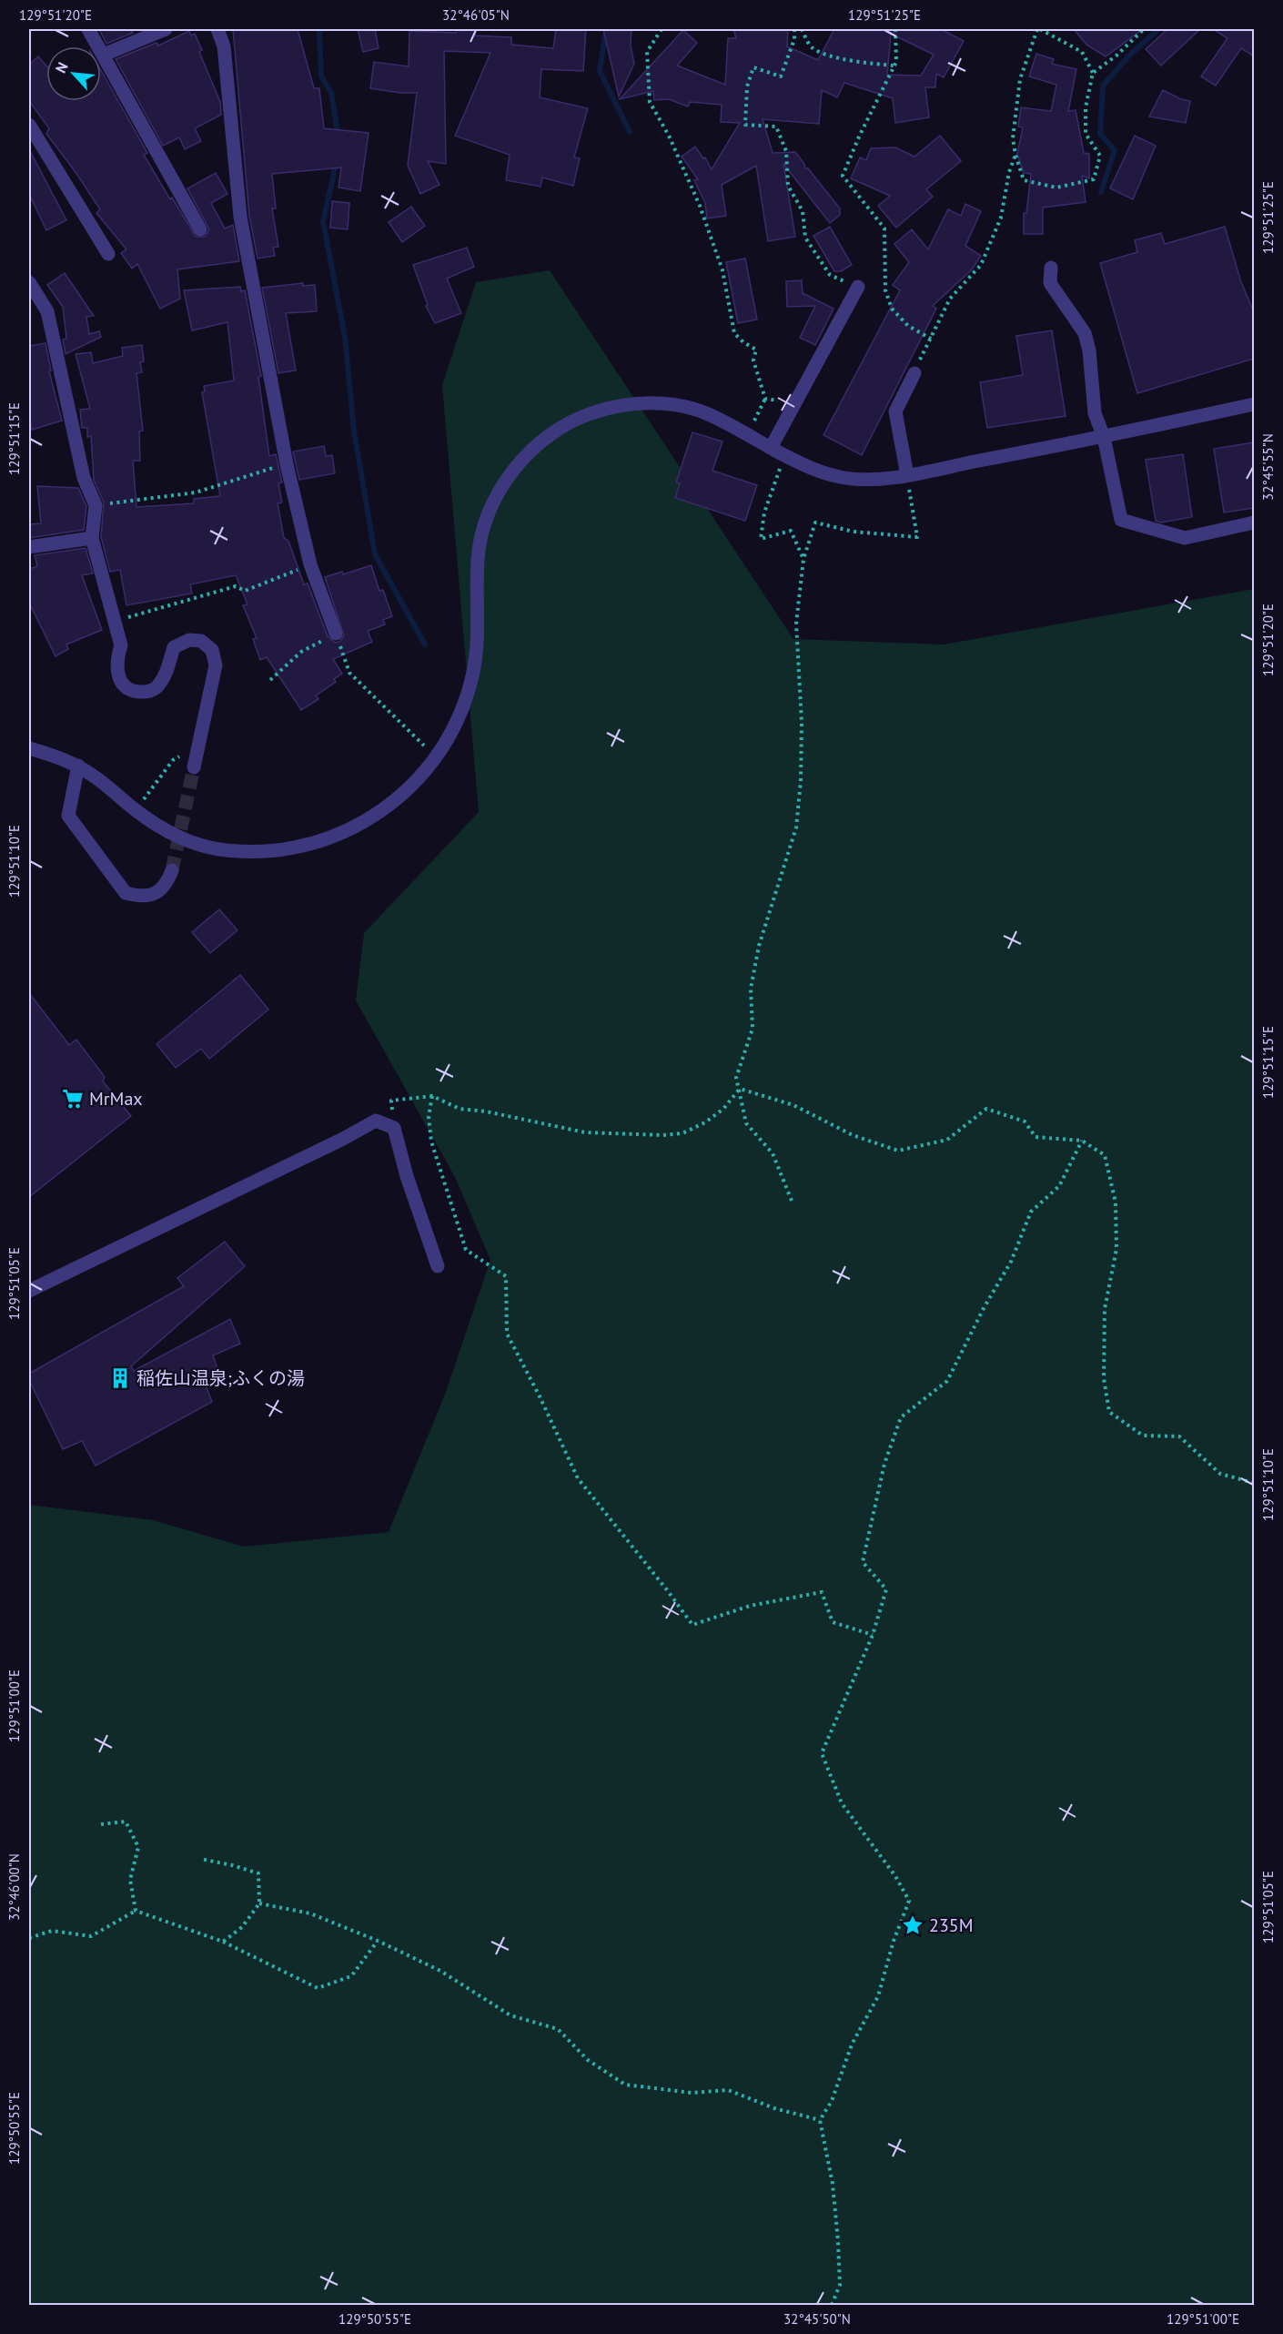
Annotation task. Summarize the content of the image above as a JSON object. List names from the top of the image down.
{
  "places": {
    "supermarket": ["MrMax"],
    "building": ["稲佐山温泉;ふくの湯"],
    "place": ["235M"]
  },
  "north": "top left",
  "coordinates": [
    "129°51'20\"E",
    "32°46'05\"N",
    "129°51'25\"E",
    "129°51'15\"E",
    "32°45'55\"N",
    "129°51'10\"E",
    "129°51'05\"E",
    "129°51'00\"E",
    "32°46'00\"N",
    "129°50'55\"E",
    "32°45'50\"N"
  ]
}
